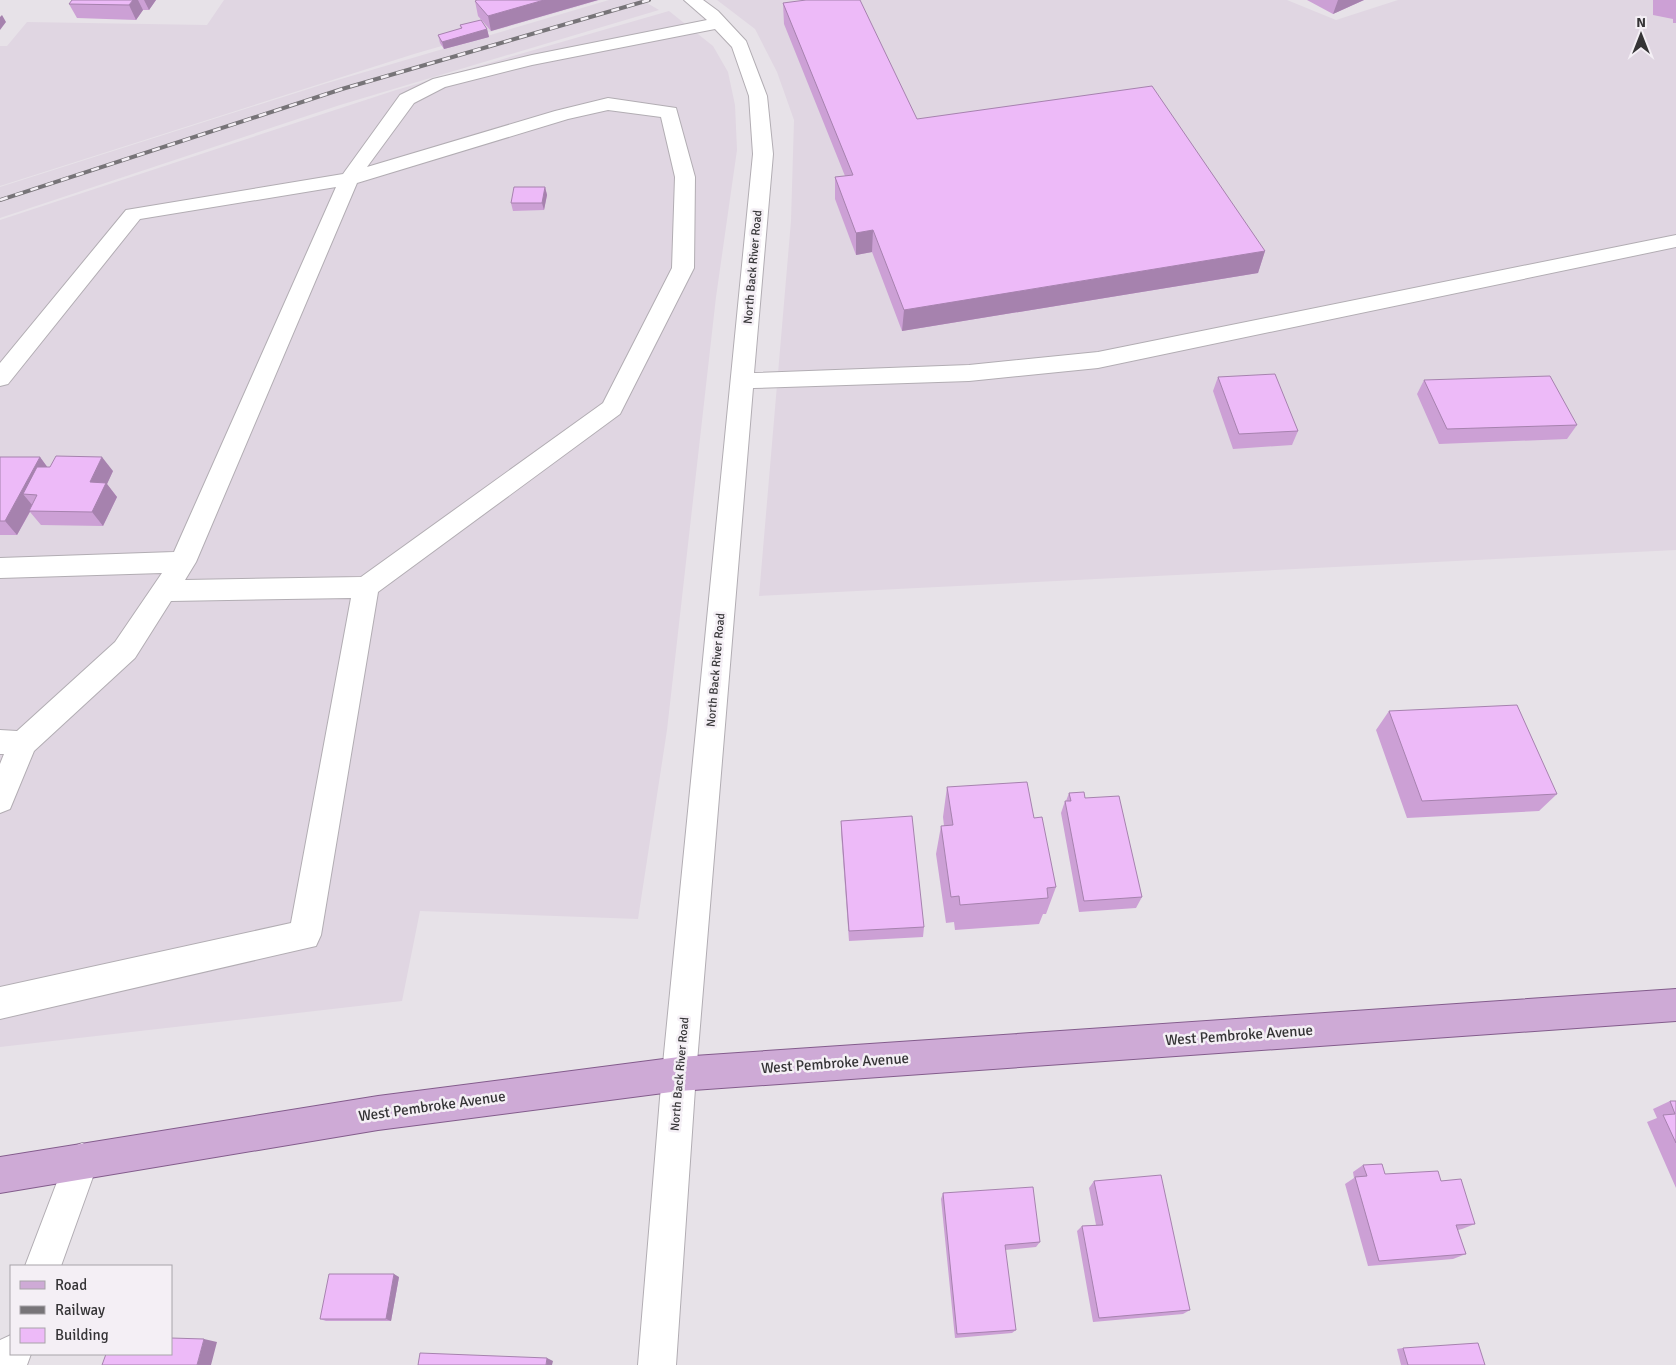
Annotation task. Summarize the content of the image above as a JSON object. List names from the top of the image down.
{
  "streets": {
    "main road": ["West Pembroke Avenue"],
    "street": ["North Back River Road"]
  },
  "crossings": [
    ["North Back River Road", "West Pembroke Avenue"]
  ],
  "legend": ["Road", "Railway", "Building"],
  "north": "top"
}
